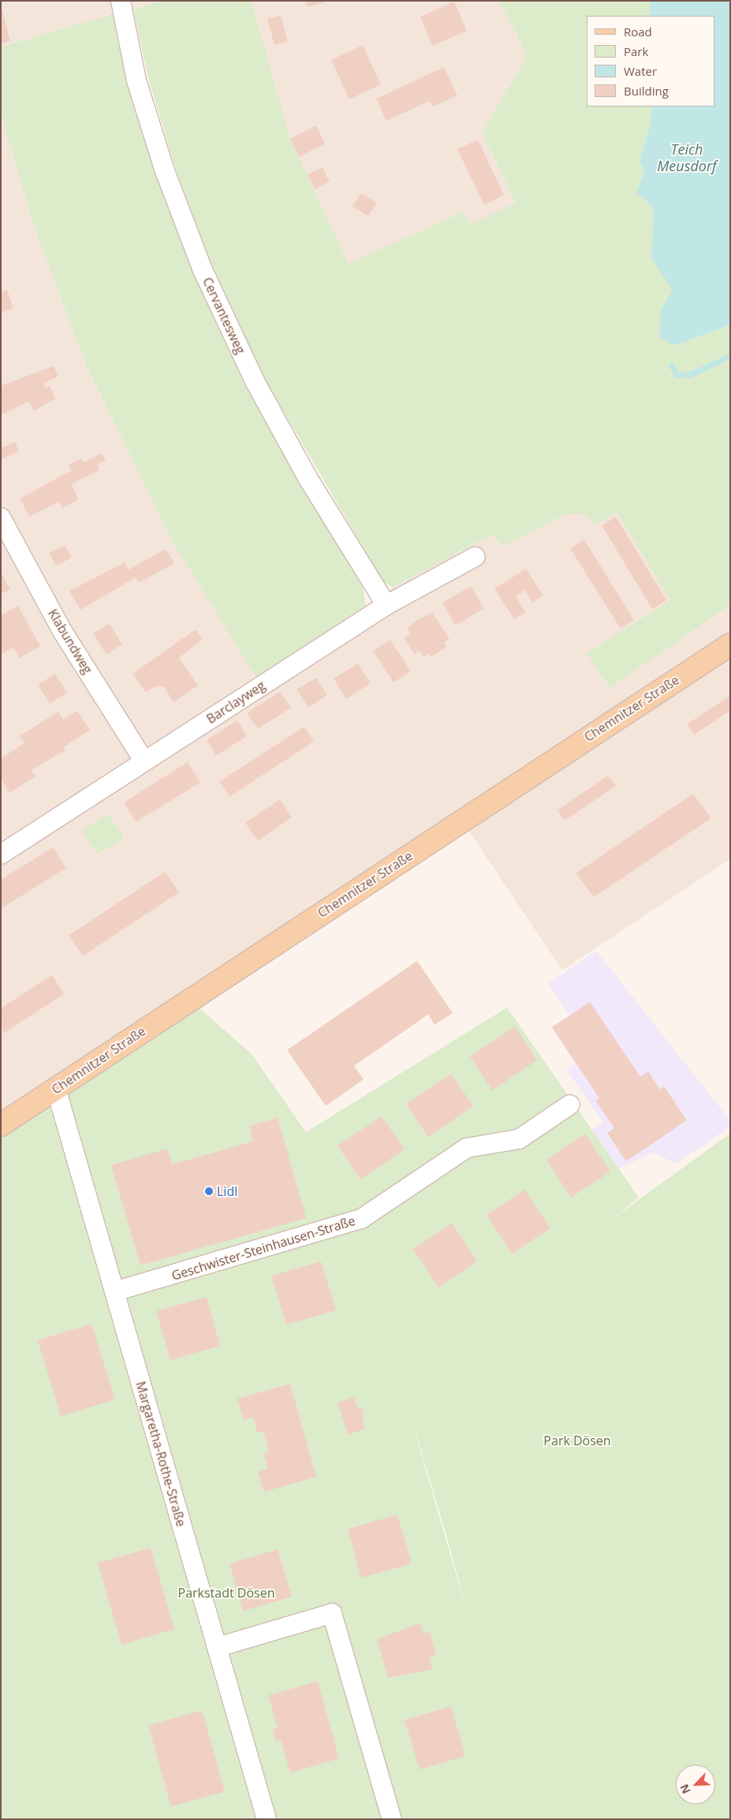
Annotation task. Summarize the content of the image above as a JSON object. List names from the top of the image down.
{
  "streets": {
    "main road": ["Chemnitzer Straße"],
    "street": [
      "Cervantesweg",
      "Klabundweg",
      "Barclayweg",
      "Geschwister-Steinhausen-Straße",
      "Margaretha-Rothe-Straße"
    ]
  },
  "crossings": [
    ["Cervantesweg", "Barclayweg"],
    ["Klabundweg", "Barclayweg"],
    ["Chemnitzer Straße", "Margaretha-Rothe-Straße"],
    ["Geschwister-Steinhausen-Straße", "Margaretha-Rothe-Straße"]
  ],
  "water": ["Teich Meusdorf"],
  "parks": ["Park Dösen", "Parkstadt Dösen"],
  "places": ["Lidl"],
  "legend": [
    "Road",
    "Park",
    "Water",
    "Building"
  ],
  "north": "bottom left"
}
